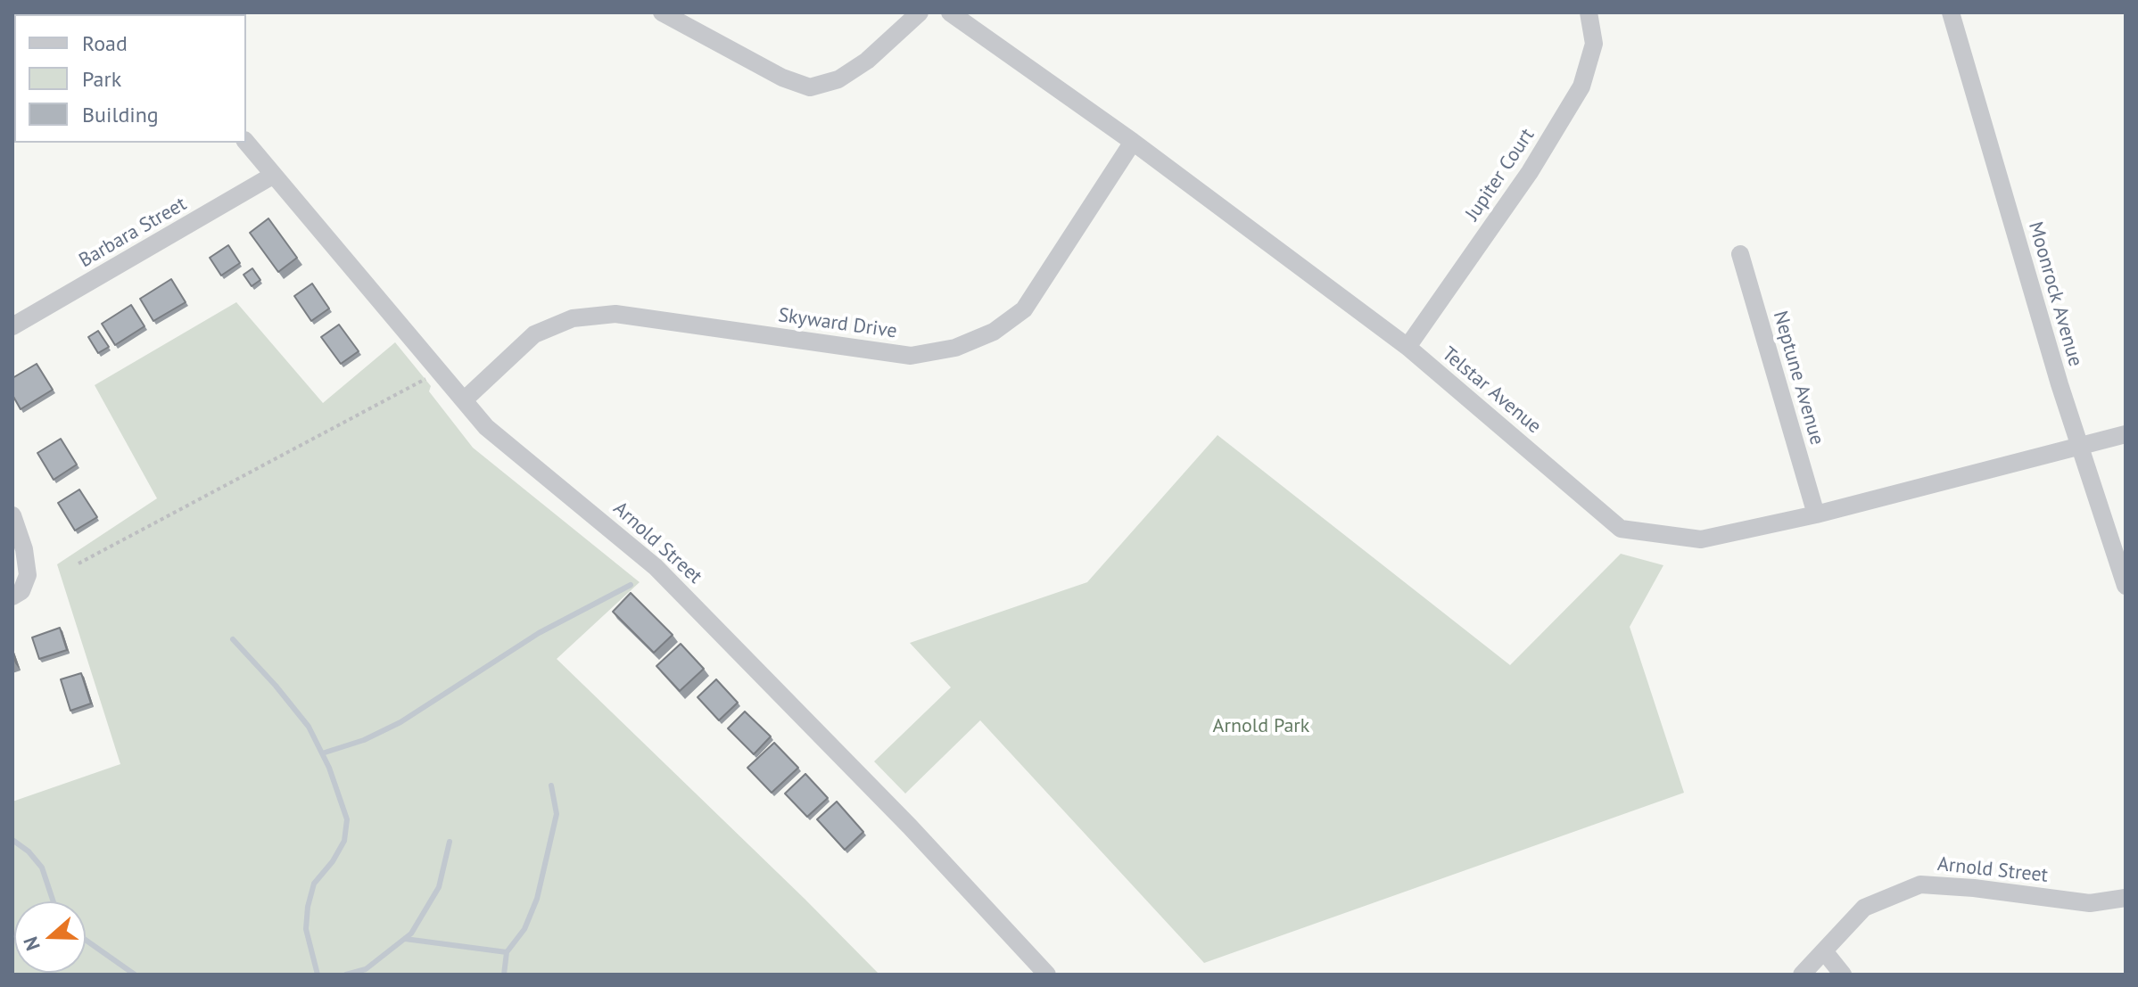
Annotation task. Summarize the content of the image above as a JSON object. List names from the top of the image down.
{
  "streets": {
    "street": [
      "Jupiter Court",
      "Barbara Street",
      "Moonrock Avenue",
      "Skyward Drive",
      "Neptune Avenue",
      "Telstar Avenue",
      "Arnold Street"
    ]
  },
  "crossings": [
    ["Jupiter Court", "Telstar Avenue"],
    ["Barbara Street", "Arnold Street"],
    ["Moonrock Avenue", "Telstar Avenue"],
    ["Skyward Drive", "Telstar Avenue"],
    ["Skyward Drive", "Arnold Street"],
    ["Neptune Avenue", "Telstar Avenue"]
  ],
  "parks": ["Arnold Park"],
  "legend": ["Road", "Park", "Building"],
  "north": "left"
}
